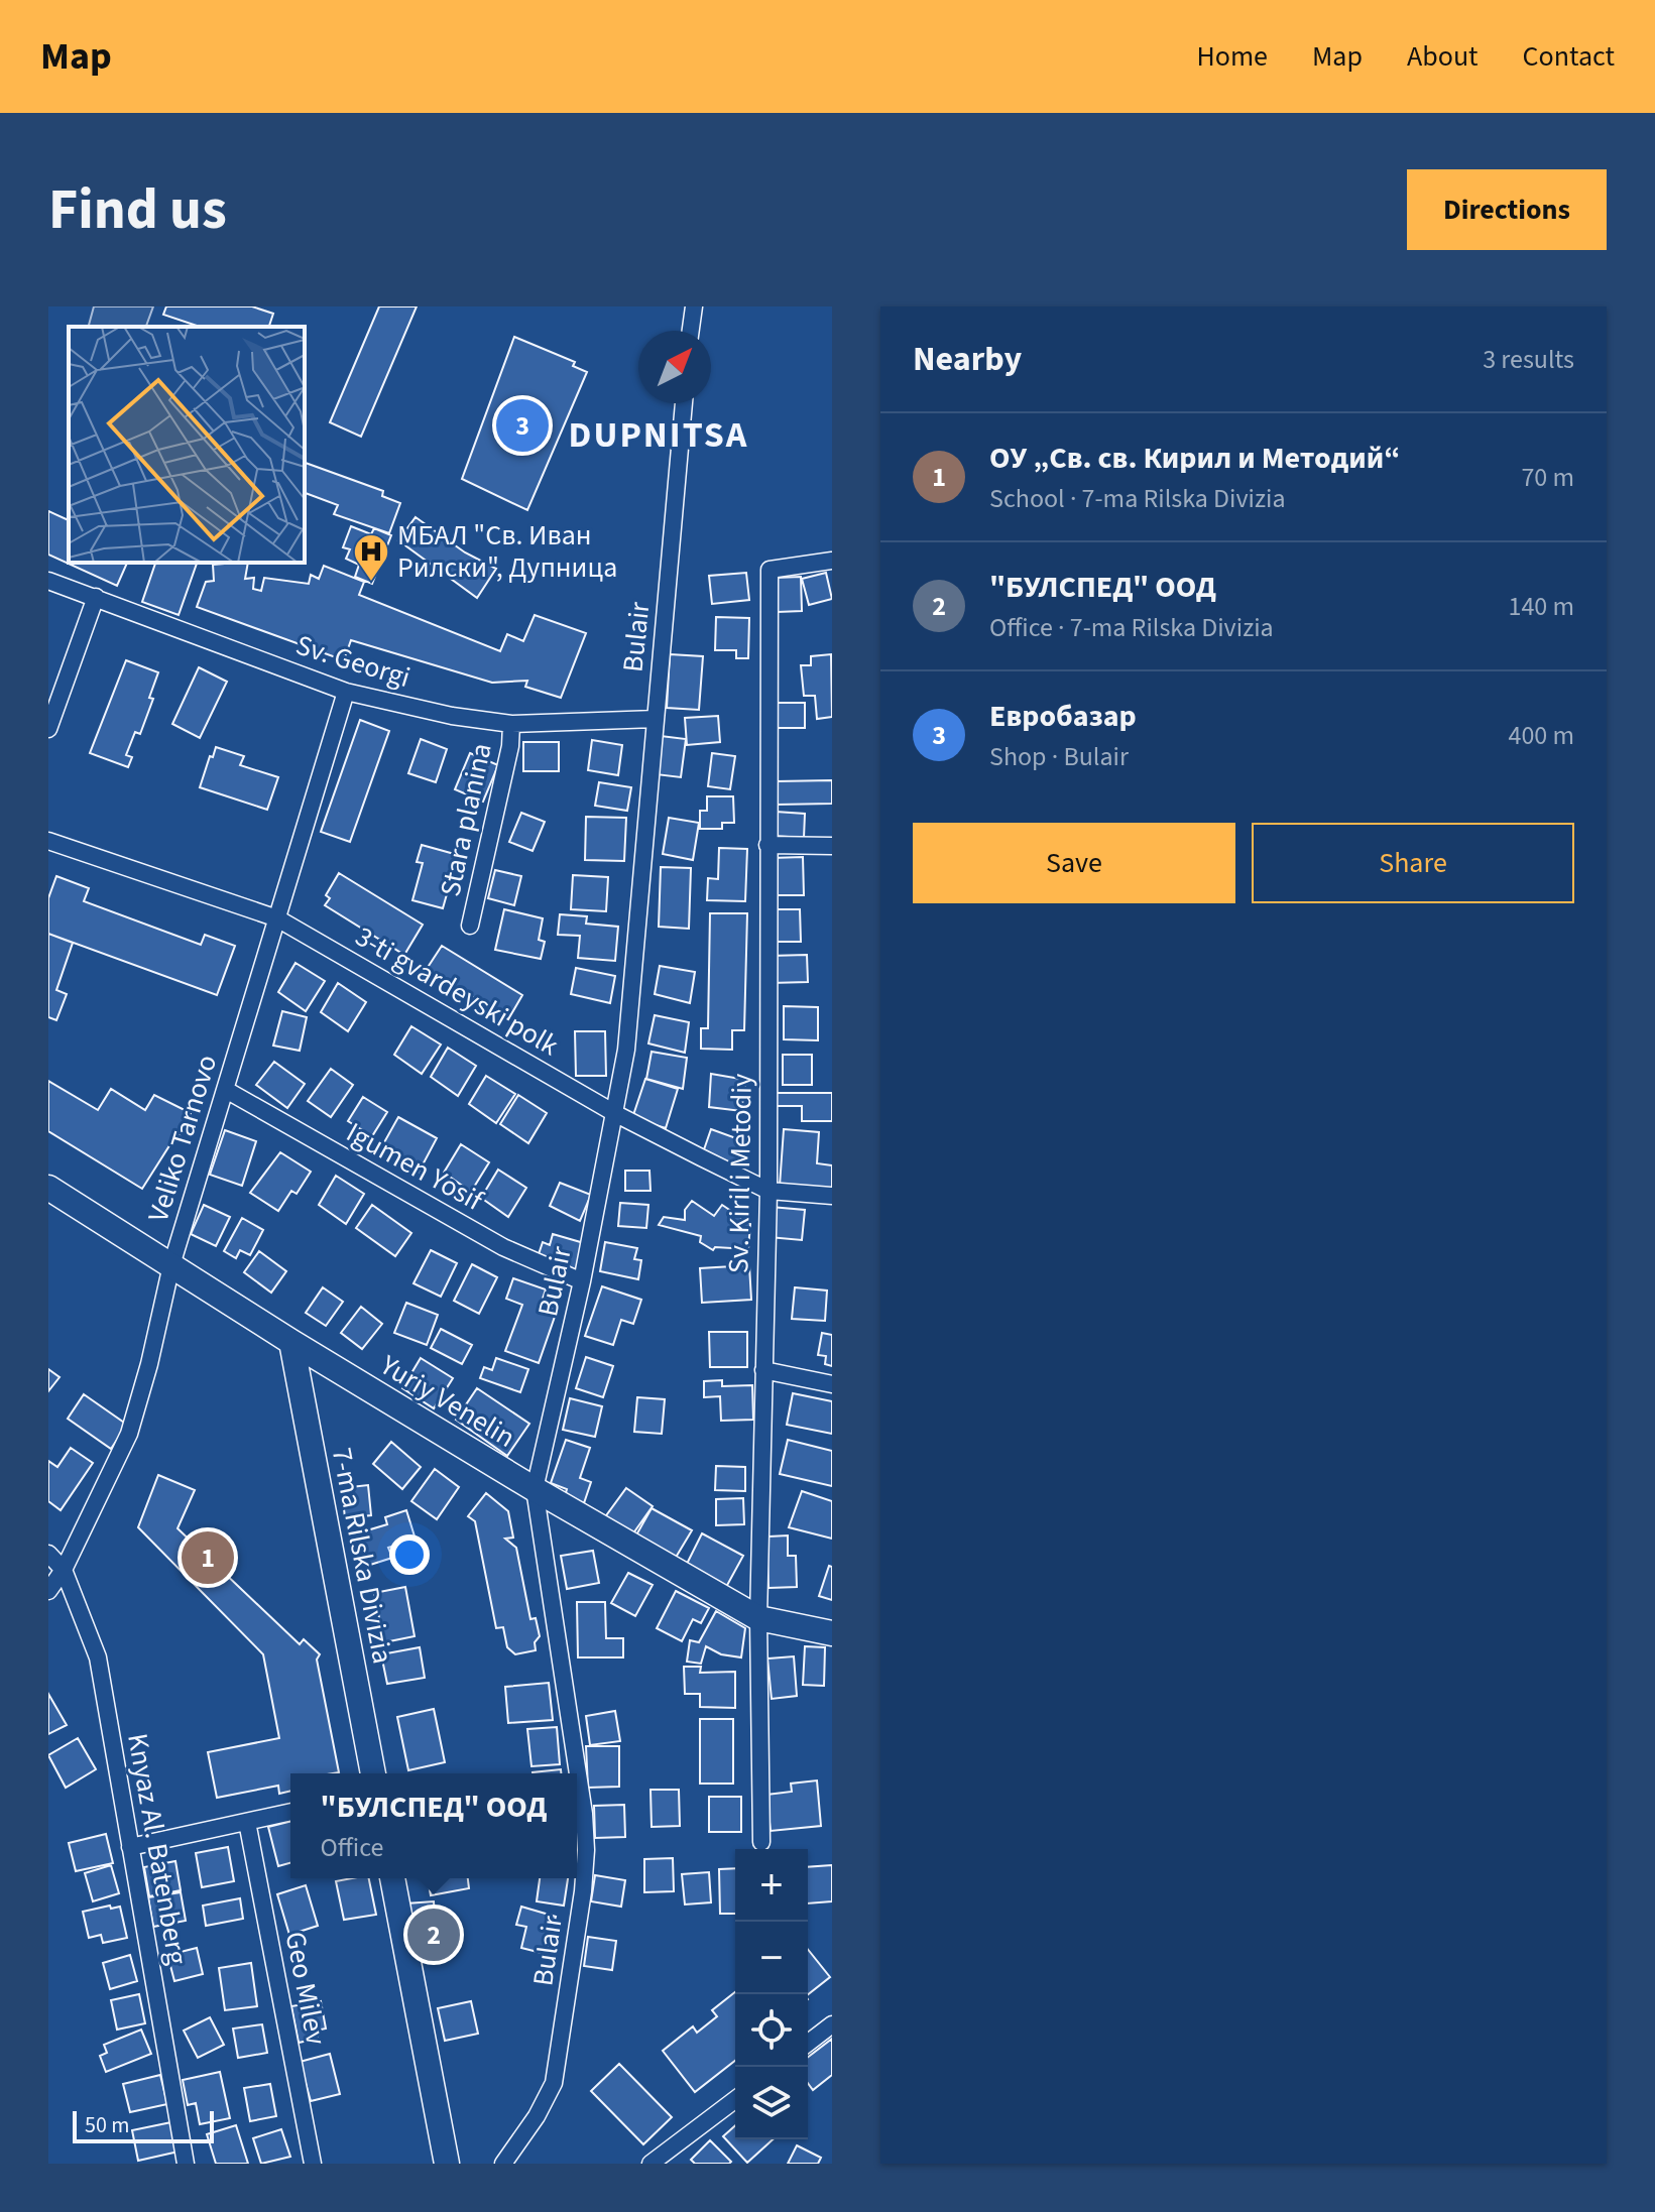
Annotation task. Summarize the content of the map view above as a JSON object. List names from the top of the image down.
{
  "streets": {
    "street": [
      "Bulair",
      "Sv. Georgi",
      "Stara planina",
      "3-ti gvardeyski polk",
      "Veliko Tarnovo",
      "Igumen Yosif",
      "Sv. Kiril i Metodiy",
      "Yuriy Venelin",
      "7-ma Rilska Divizia",
      "Knyaz Al. Batenberg",
      "Geo Milev"
    ]
  },
  "crossings": [
    ["Bulair", "Sv. Georgi"],
    ["Bulair", "3-ti gvardeyski polk"],
    ["Bulair", "Igumen Yosif"],
    ["Bulair", "Yuriy Venelin"],
    ["Sv. Georgi", "Stara planina"],
    ["Sv. Georgi", "Veliko Tarnovo"],
    ["3-ti gvardeyski polk", "Veliko Tarnovo"],
    ["3-ti gvardeyski polk", "Sv. Kiril i Metodiy"],
    ["Veliko Tarnovo", "Igumen Yosif"],
    ["Veliko Tarnovo", "Yuriy Venelin"],
    ["Veliko Tarnovo", "Knyaz Al. Batenberg"],
    ["Sv. Kiril i Metodiy", "Yuriy Venelin"],
    ["Yuriy Venelin", "7-ma Rilska Divizia"]
  ],
  "districts": ["DUPNITSA"],
  "places": {
    "hospital": ["МБАЛ \"Св. Иван Рилски\", Дупница"]
  },
  "scale_bar": "50 m",
  "north": "top right",
  "page": {
    "header": "Map",
    "nav": [
      "Home",
      "Map",
      "About",
      "Contact"
    ],
    "buttons": [
      "Directions",
      ["Save", "Share"]
    ],
    "title": "Find us",
    "heading": ["Nearby", "3 results"],
    "pins": ["3", "1", "2"],
    "list": [
      {
        "mark": "1",
        "name": "ОУ „Св. св. Кирил и Методий“",
        "note": "School · 7-ma Rilska Divizia",
        "value": "70 m"
      },
      {
        "mark": "2",
        "name": "\"БУЛСПЕД\" ООД",
        "note": "Office · 7-ma Rilska Divizia",
        "value": "140 m"
      },
      {
        "mark": "3",
        "name": "Евробазар",
        "note": "Shop · Bulair",
        "value": "400 m"
      }
    ],
    "popup": ["\"БУЛСПЕД\" ООД", "Office"],
    "map_buttons": ["+", "−"],
    "scale": "50 m"
  }
}
